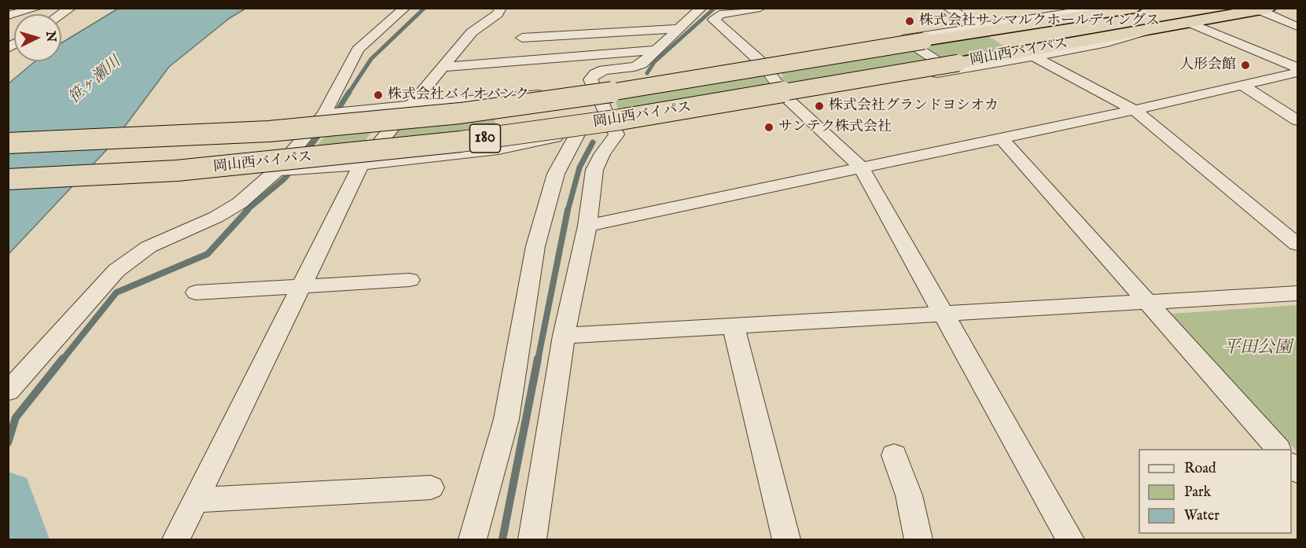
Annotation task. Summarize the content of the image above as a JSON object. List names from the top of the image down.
{
  "streets": {
    "highway": ["岡山西バイパス", "180"]
  },
  "water": ["笹ヶ瀬川"],
  "parks": ["平田公園"],
  "places": [
    "株式会社サンマルクホールディングス",
    "人形会館",
    "株式会社バイオバンク",
    "株式会社グランドヨシオカ",
    "サンテク株式会社"
  ],
  "legend": ["Road", "Park", "Water"],
  "north": "right"
}
